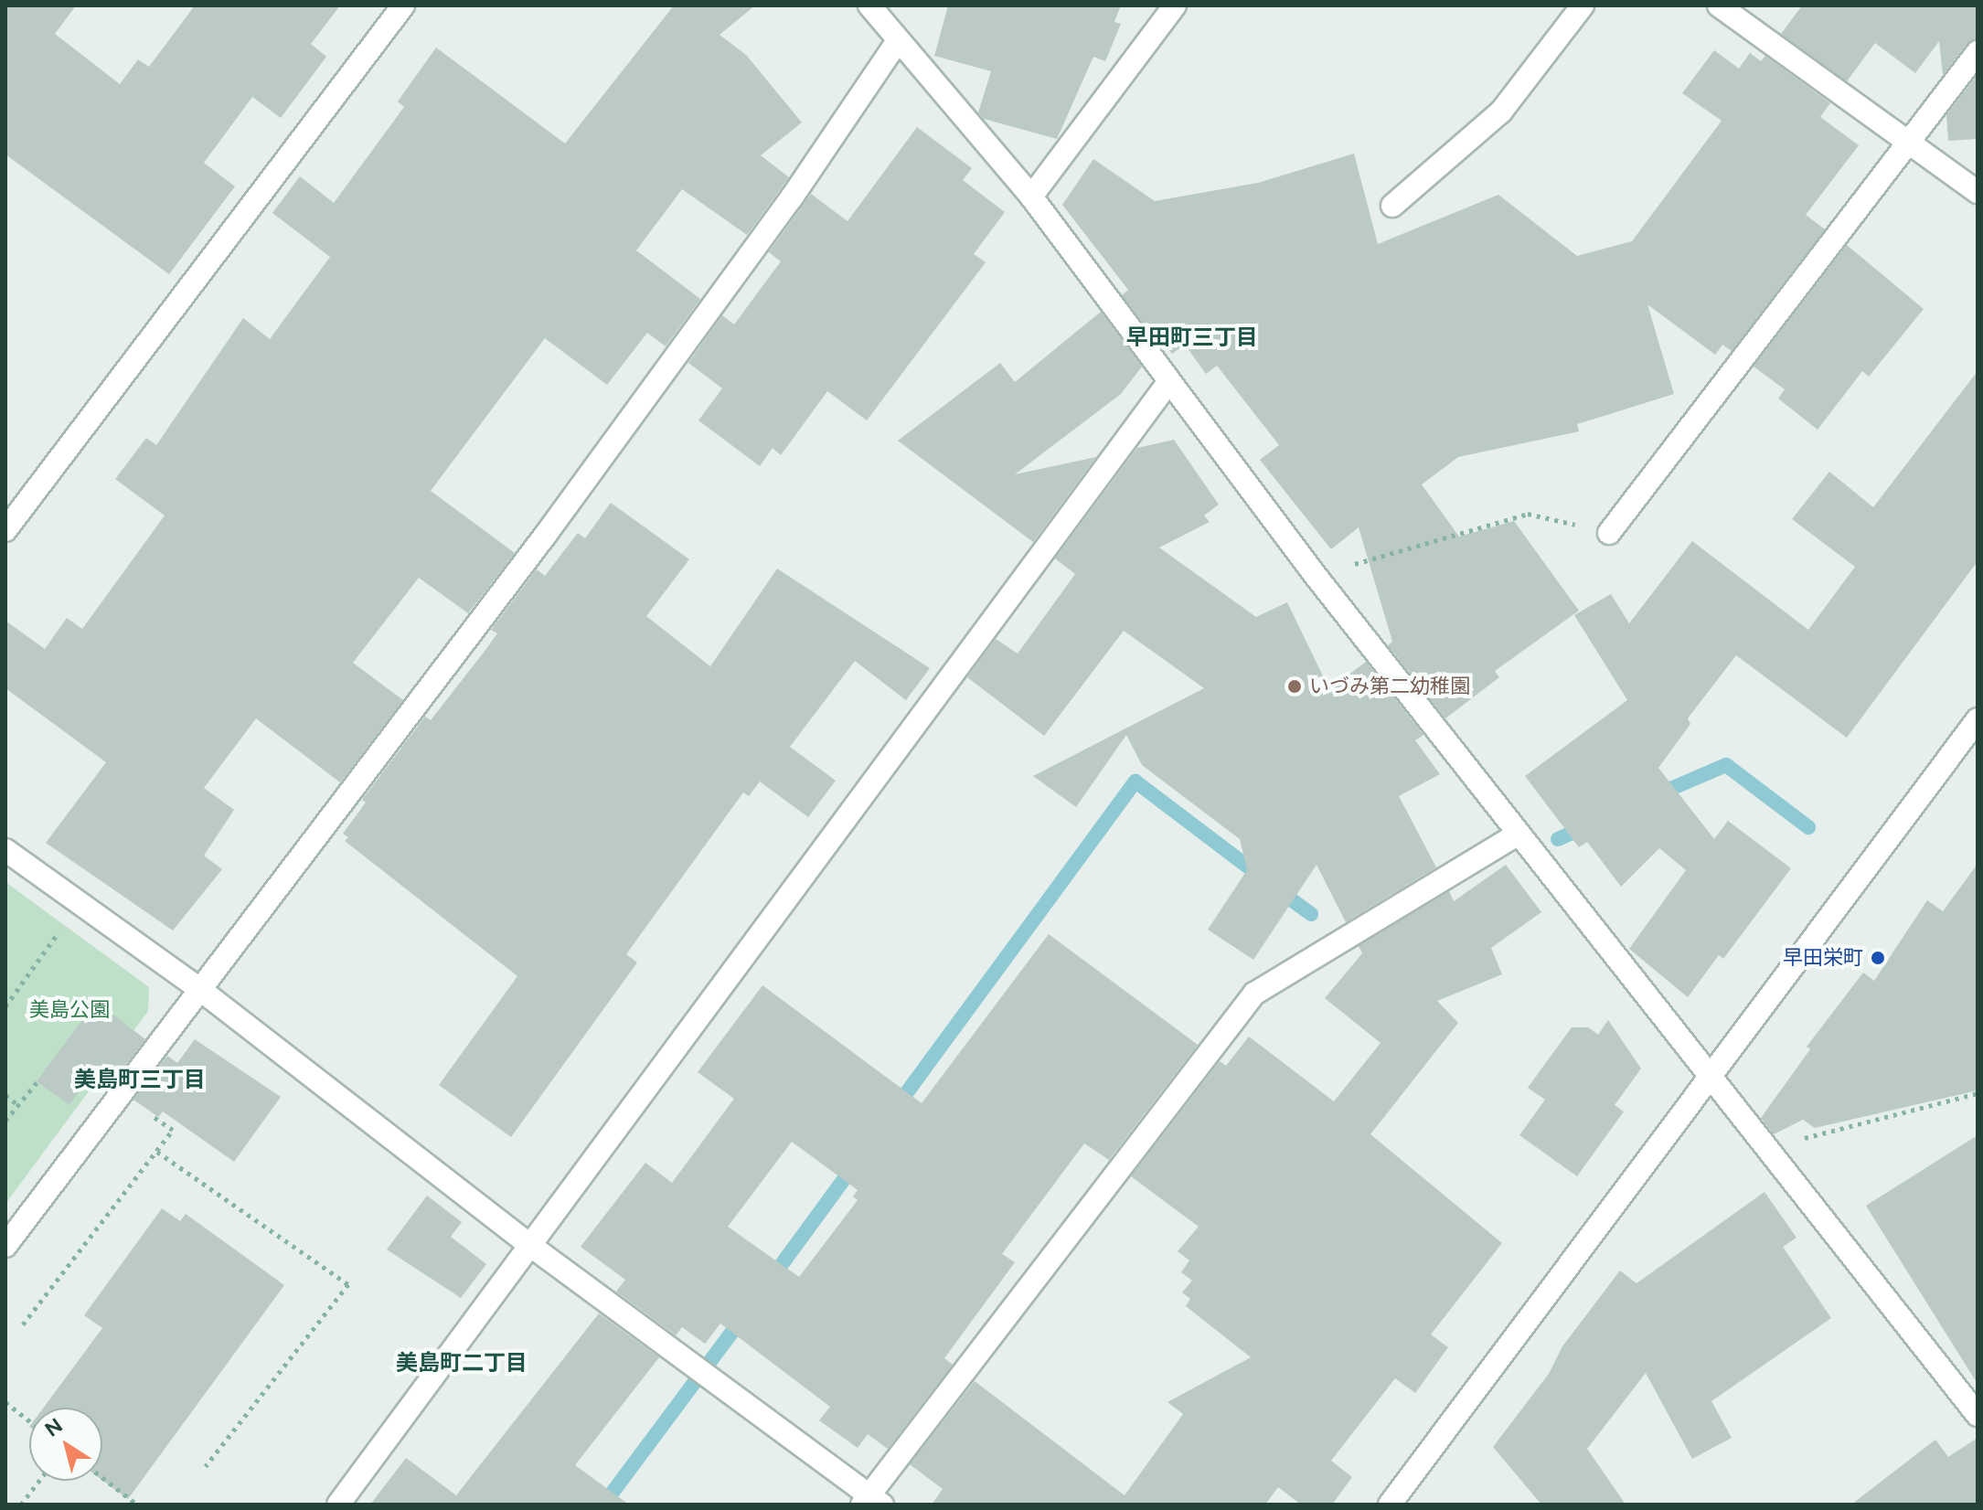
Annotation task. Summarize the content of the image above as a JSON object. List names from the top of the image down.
{
  "districts": ["早田町三丁目", "美島町三丁目", "美島町二丁目"],
  "parks": ["美島公園"],
  "places": ["いづみ第二幼稚園", "早田栄町"],
  "north": "top left"
}
